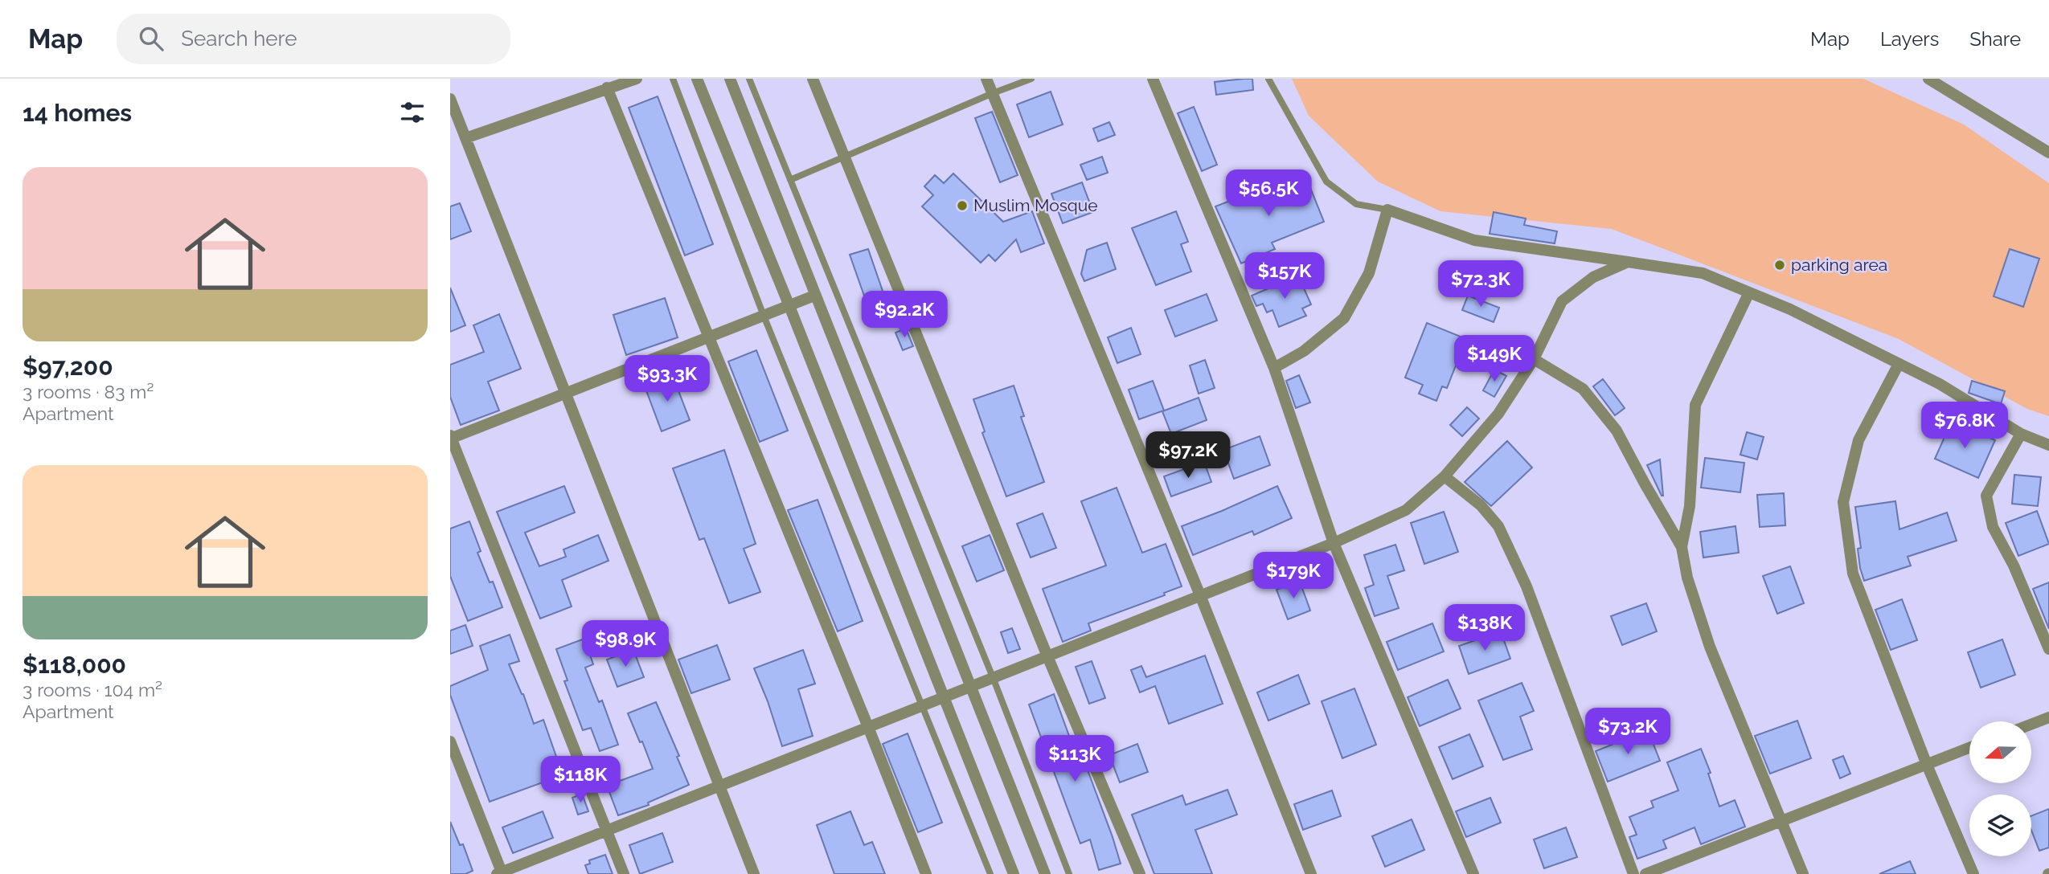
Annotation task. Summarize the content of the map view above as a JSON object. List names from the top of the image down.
{
  "places": ["Muslim Mosque", "parking area"],
  "north": "left",
  "page": {
    "header": "Map",
    "search": "Search here",
    "nav": ["Map", "Layers", "Share"],
    "heading": "14 homes",
    "list": [
      {
        "name": "$97,200",
        "note": "3 rooms · 83 m² · Apartment"
      },
      {
        "name": "$118,000",
        "note": "3 rooms · 104 m² · Apartment"
      }
    ],
    "price": [
      "$56.5K",
      "$157K",
      "$72.3K",
      "$92.2K",
      "$149K",
      "$93.3K",
      "$76.8K",
      "$97.2K",
      "$179K",
      "$138K",
      "$98.9K",
      "$73.2K",
      "$113K",
      "$118K"
    ]
  }
}
